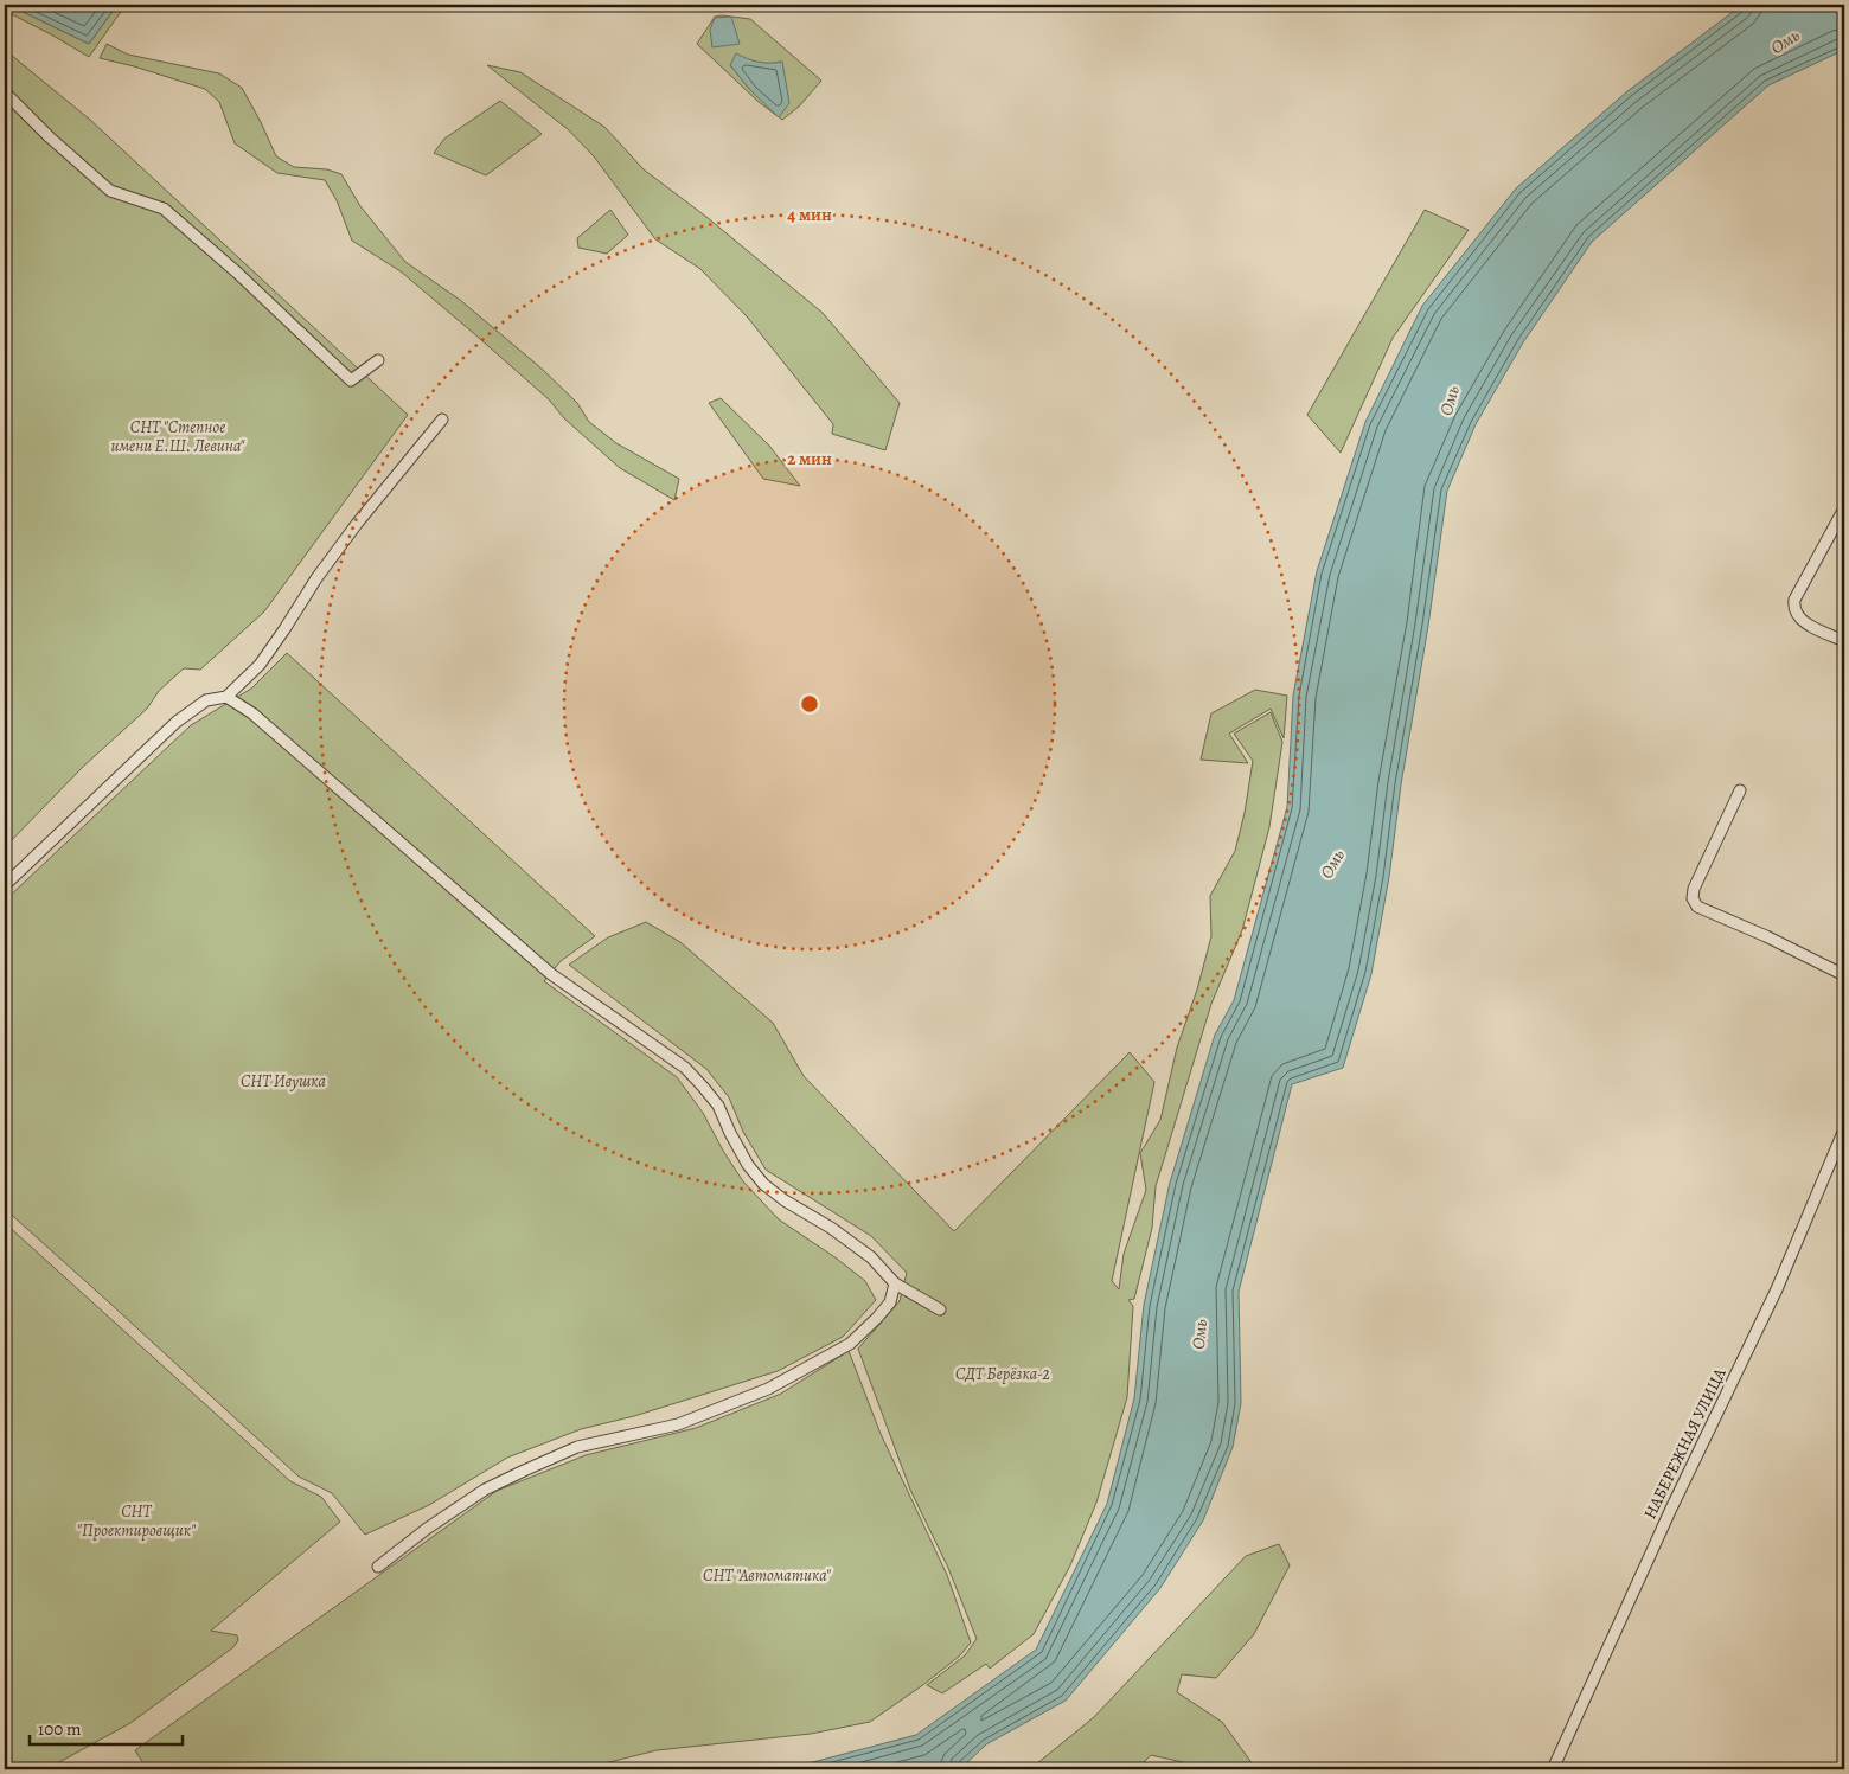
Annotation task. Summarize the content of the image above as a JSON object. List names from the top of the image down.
{
  "streets": {
    "street": ["НАБЕРЕЖНАЯ УЛИЦА"]
  },
  "water": ["Омь"],
  "parks": [
    "СНТ \"Степное имени Е.Ш. Левина\"",
    "СНТ Ивушка",
    "СДТ Берёзка-2",
    "СНТ \"Проектировщик\"",
    "СНТ \"Автоматика\""
  ],
  "scale_bar": "100 m",
  "rings": ["4 мин", "2 мин"]
}
